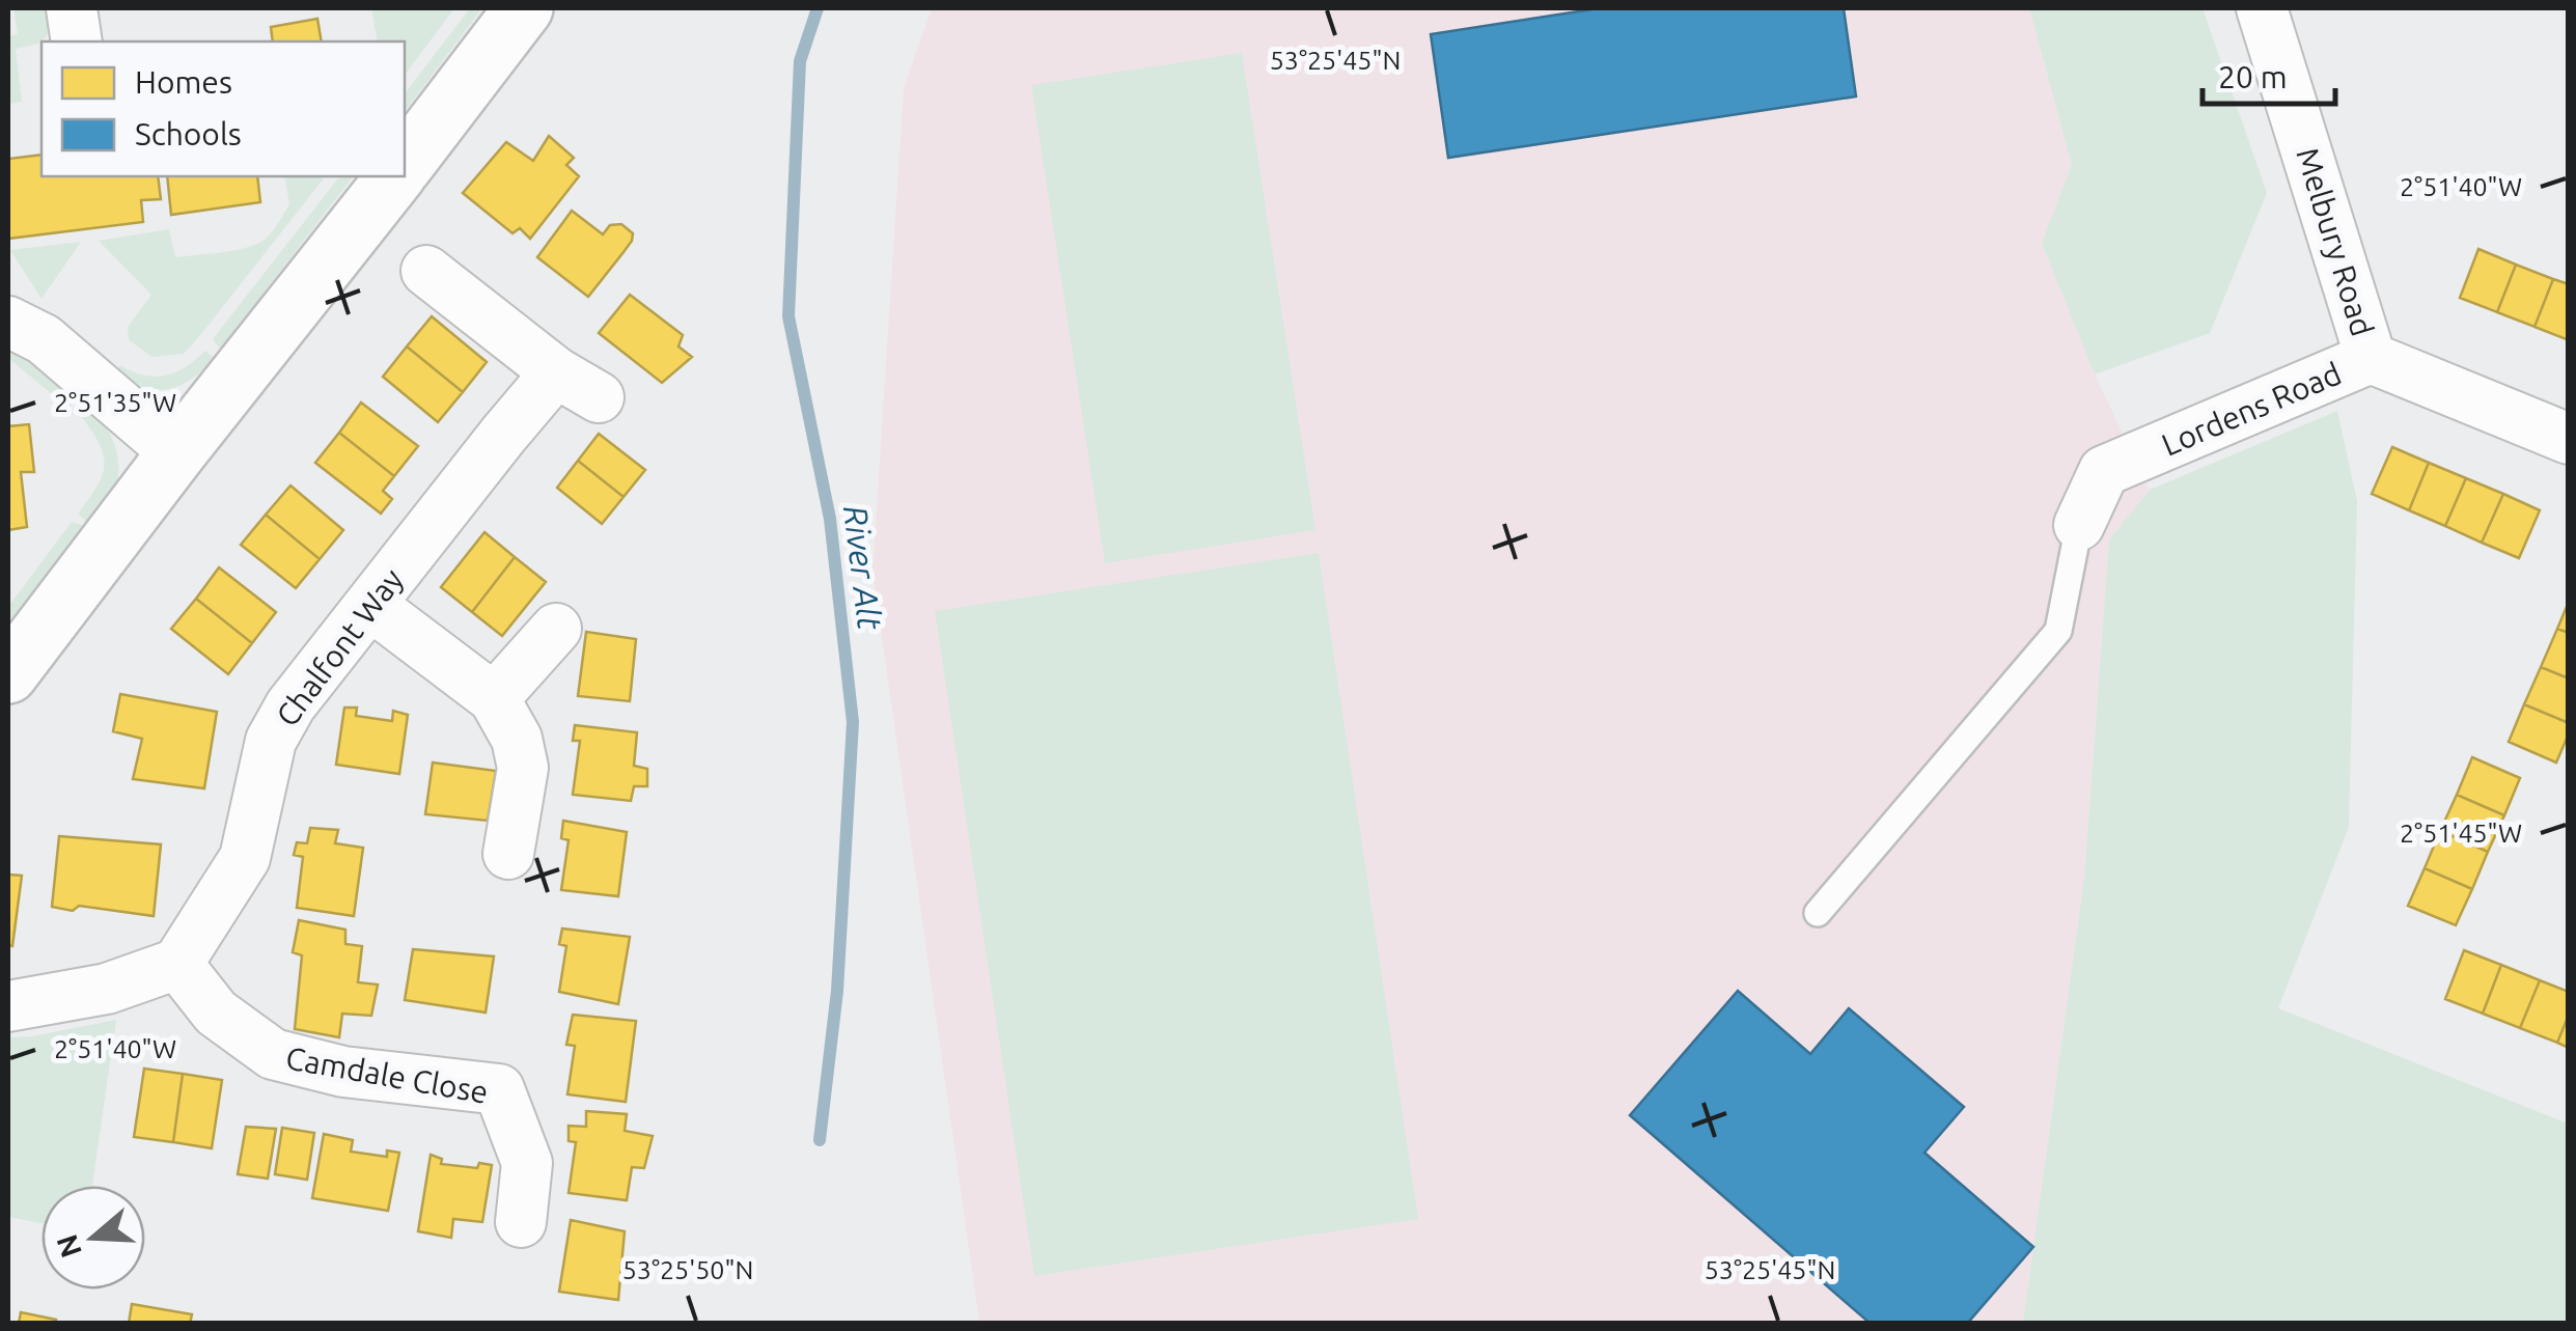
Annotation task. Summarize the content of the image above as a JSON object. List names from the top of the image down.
{
  "streets": {
    "street": [
      "Melbury Road",
      "Lordens Road",
      "Chalfont Way",
      "Camdale Close"
    ]
  },
  "crossings": [
    ["Melbury Road", "Lordens Road"],
    ["Chalfont Way", "Camdale Close"]
  ],
  "water": ["River Alt"],
  "legend": ["Homes", "Schools"],
  "scale_bar": "20 m",
  "north": "left",
  "coordinates": [
    "53°25'45\"N",
    "2°51'40\"W",
    "2°51'35\"W",
    "2°51'45\"W",
    "53°25'50\"N"
  ]
}
